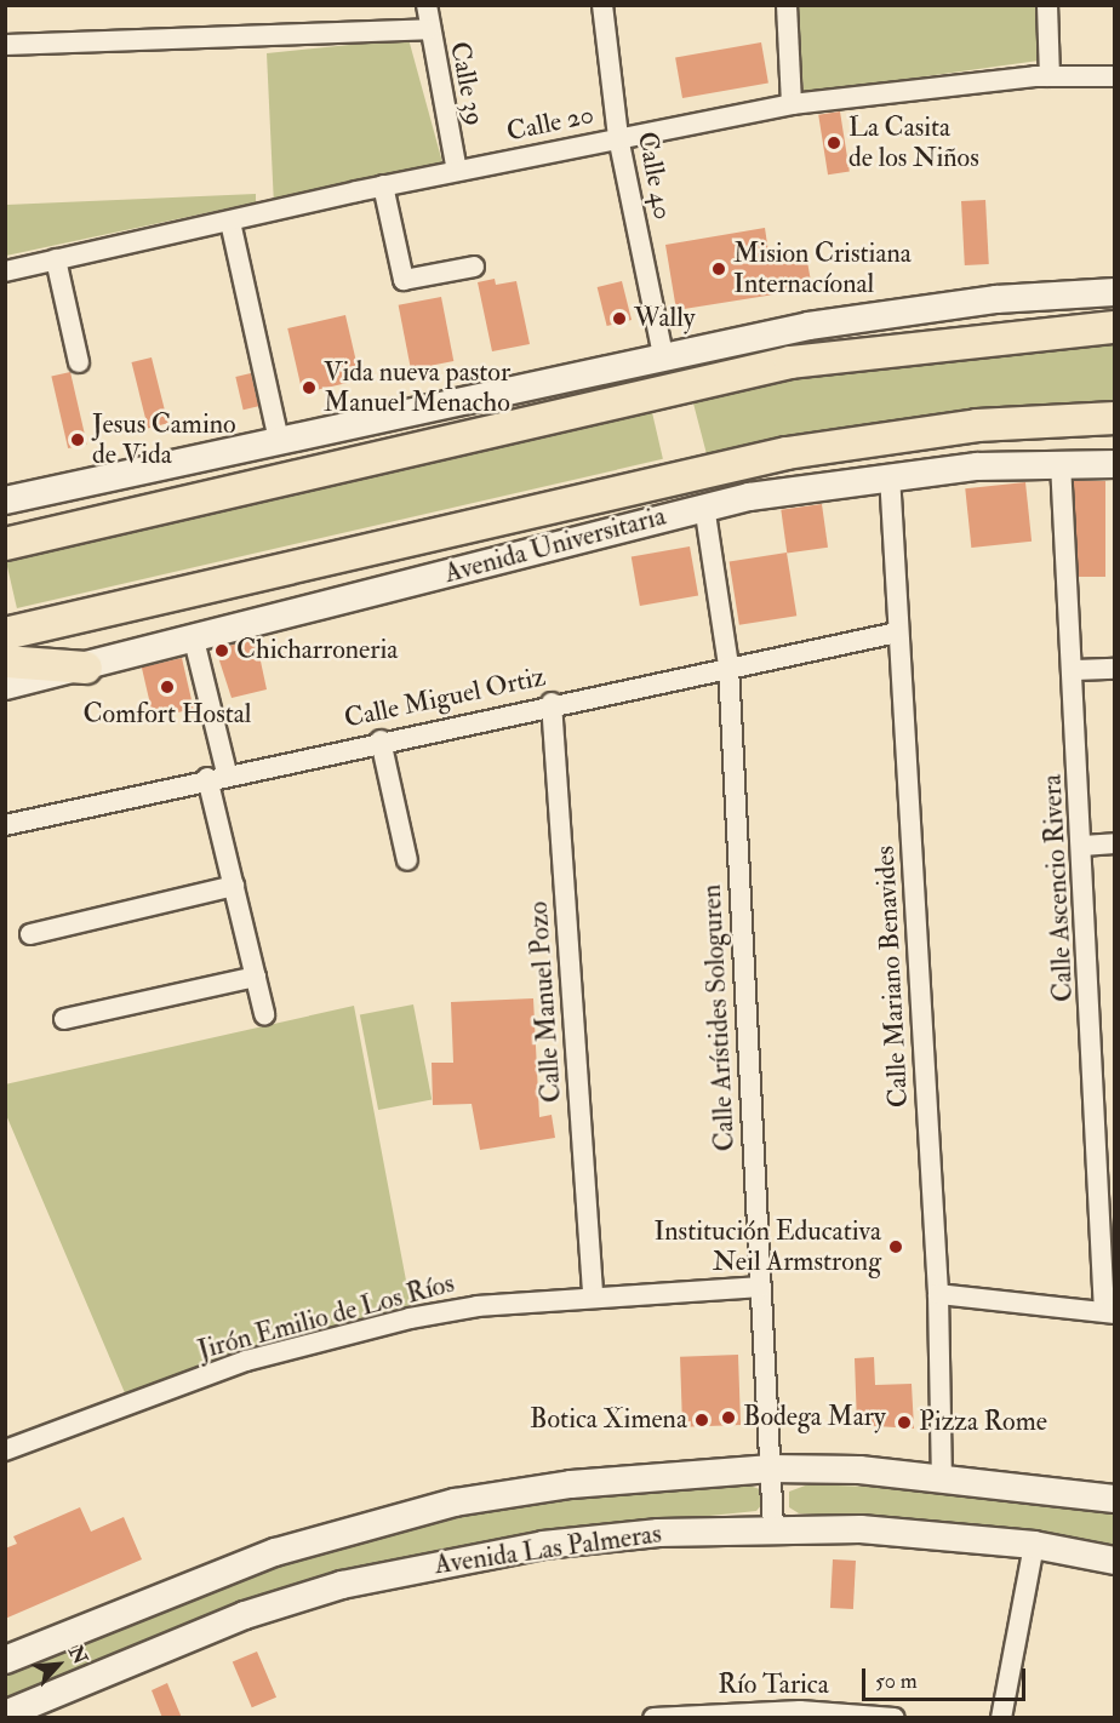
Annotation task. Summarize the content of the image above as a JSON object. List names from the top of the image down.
{
  "streets": {
    "main road": ["Avenida Universitaria", "Avenida Las Palmeras"],
    "street": [
      "Calle 39",
      "Calle 20",
      "Calle 40",
      "Calle Miguel Ortiz",
      "Calle Ascencio Rivera",
      "Calle Mariano Benavides",
      "Calle Manuel Pozo",
      "Calle Arístides Sologuren",
      "Jirón Emilio de Los Ríos",
      "Río Tarica"
    ]
  },
  "crossings": [
    ["Calle 39", "Calle 20"],
    ["Calle 20", "Calle 40"],
    ["Avenida Universitaria", "Calle Ascencio Rivera"],
    ["Avenida Universitaria", "Calle Mariano Benavides"],
    ["Avenida Universitaria", "Calle Arístides Sologuren"],
    ["Calle Miguel Ortiz", "Calle Mariano Benavides"],
    ["Calle Miguel Ortiz", "Calle Manuel Pozo"],
    ["Calle Miguel Ortiz", "Calle Arístides Sologuren"],
    ["Calle Mariano Benavides", "Avenida Las Palmeras"],
    ["Calle Manuel Pozo", "Jirón Emilio de Los Ríos"],
    ["Calle Arístides Sologuren", "Jirón Emilio de Los Ríos"],
    ["Calle Arístides Sologuren", "Avenida Las Palmeras"]
  ],
  "places": [
    "La Casita de los Niños",
    "Mision Cristiana Internacíonal",
    "Wally",
    "Vida nueva pastor Manuel Menacho",
    "Jesus Camino de Vida",
    "Chicharroneria",
    "Comfort Hostal",
    "Institución Educativa Neil Armstrong",
    "Bodega Mary",
    "Botica Ximena",
    "Pizza Rome"
  ],
  "scale_bar": "50 m",
  "north": "top right"
}
